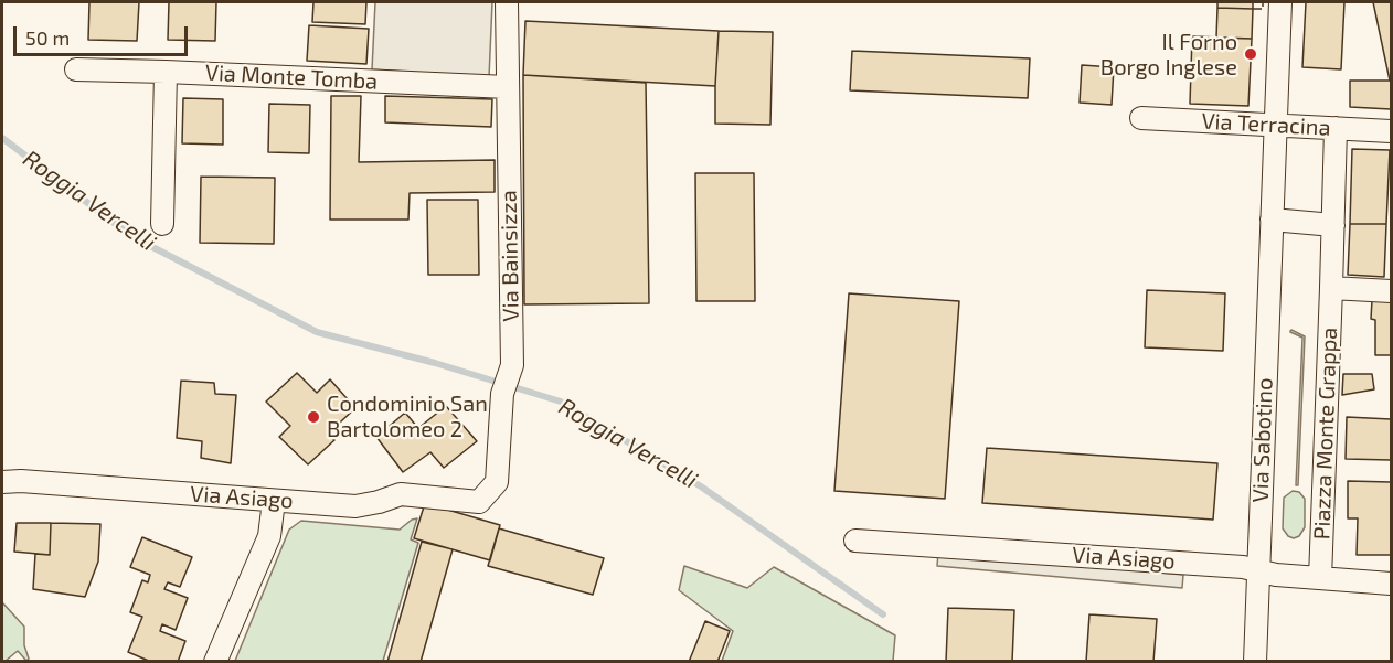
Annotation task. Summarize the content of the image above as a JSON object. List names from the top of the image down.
{
  "streets": {
    "street": [
      "Via Monte Tomba",
      "Via Terracina",
      "Via Bainsizza",
      "Piazza Monte Grappa",
      "Via Sabotino",
      "Via Asiago"
    ]
  },
  "crossings": [
    ["Via Monte Tomba", "Via Bainsizza"],
    ["Via Terracina", "Via Sabotino"],
    ["Via Bainsizza", "Via Asiago"],
    ["Piazza Monte Grappa", "Via Asiago"],
    ["Via Sabotino", "Via Asiago"]
  ],
  "water": ["Roggia Vercelli"],
  "places": ["Il Forno Borgo Inglese", "Condominio San Bartolomeo 2"],
  "scale_bar": "50 m"
}
